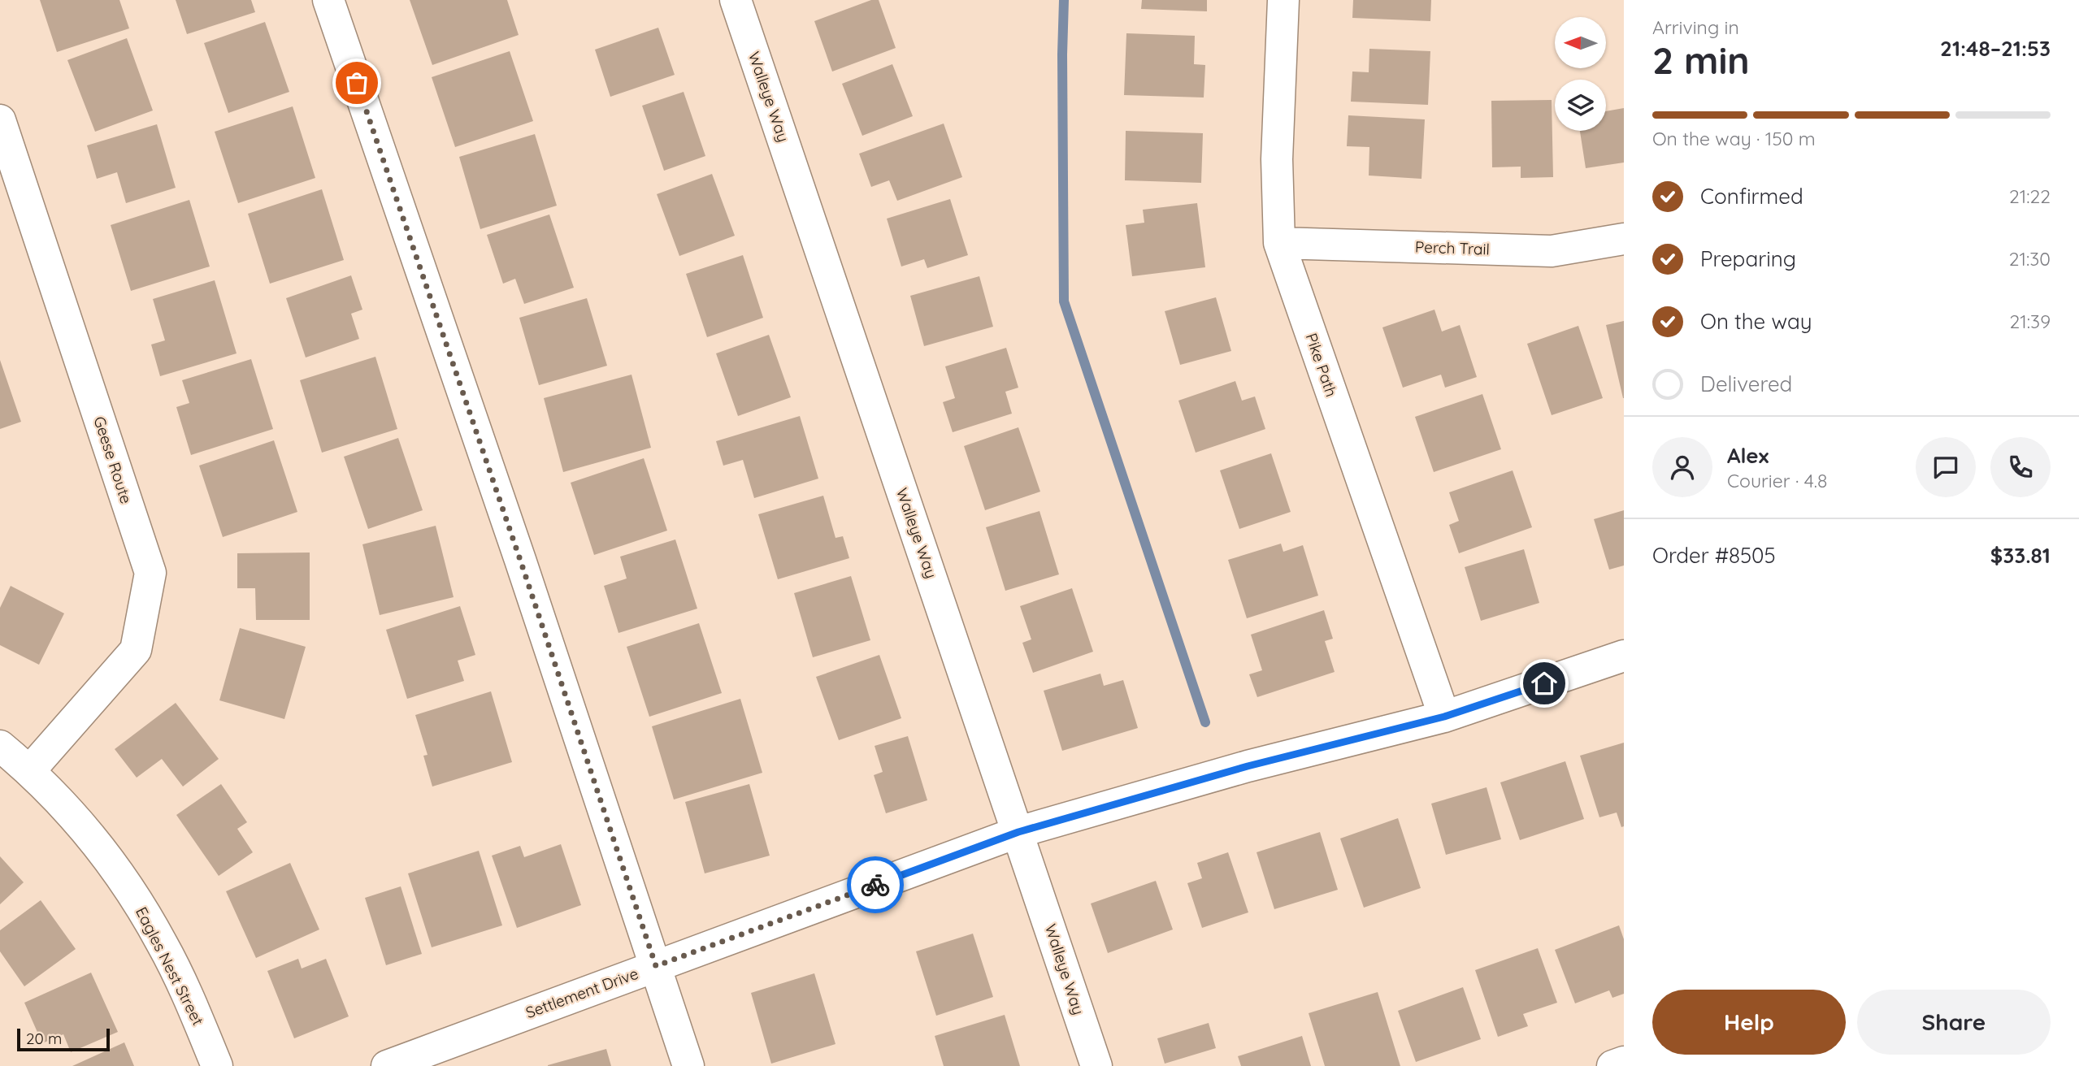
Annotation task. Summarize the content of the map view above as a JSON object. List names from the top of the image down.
{
  "streets": {
    "street": [
      "Walleye Way",
      "Perch Trail",
      "Pike Path",
      "Geese Route",
      "Eagles Nest Street",
      "Settlement Drive"
    ]
  },
  "crossings": [
    ["Walleye Way", "Settlement Drive"],
    ["Perch Trail", "Pike Path"],
    ["Pike Path", "Settlement Drive"],
    ["Geese Route", "Eagles Nest Street"]
  ],
  "scale_bar": "20 m",
  "north": "left",
  "page": {
    "heading": ["2 min", "Arriving in", "21:48–21:53"],
    "panel": [
      "Alex",
      "Courier · 4.8",
      "Order #8505",
      "$33.81"
    ],
    "bar": "On the way · 150 m",
    "list": [
      ["Confirmed", "21:22"],
      ["Preparing", "21:30"],
      ["On the way", "21:39"],
      "Delivered"
    ],
    "buttons": ["Help", "Share"],
    "scale": "20 m"
  }
}
